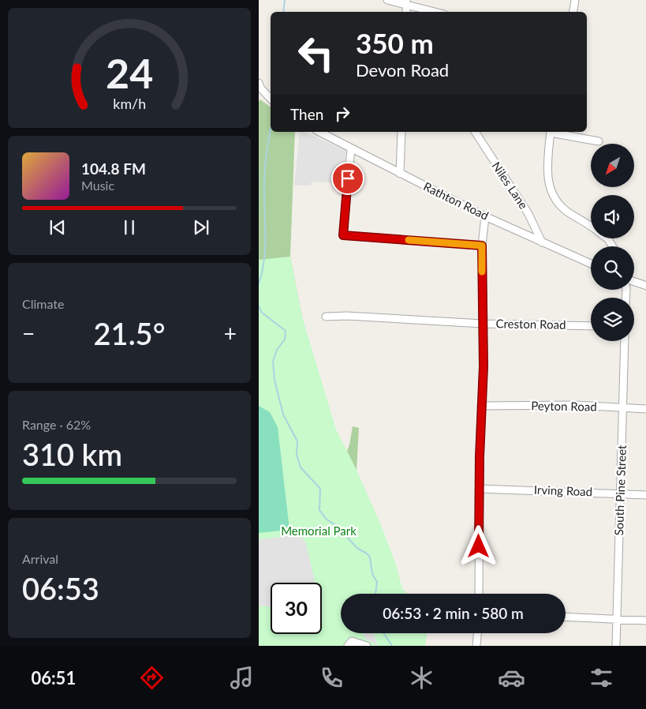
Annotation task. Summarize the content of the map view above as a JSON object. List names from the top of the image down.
{
  "streets": {
    "street": [
      "Niles Lane",
      "Rathton Road",
      "Creston Road",
      "Peyton Road",
      "South Pine Street",
      "Irving Road"
    ]
  },
  "crossings": [
    ["Niles Lane", "Rathton Road"],
    ["Peyton Road", "South Pine Street"],
    ["South Pine Street", "Irving Road"]
  ],
  "parks": ["Memorial Park"],
  "north": "bottom left",
  "page": {
    "turn": ["350 m", "Devon Road"],
    "then": "Then",
    "song": ["104.8 FM", "Music"],
    "tile": [
      "Climate",
      ["Range · 62%", "310 km"],
      ["Arrival", "06:53"]
    ],
    "heat": ["−", "21.5°", "+"],
    "limit": "30",
    "trip": "06:53 · 2 min · 580 m",
    "tabs": "06:51",
    "gauge": ["24", "km/h"]
  }
}
